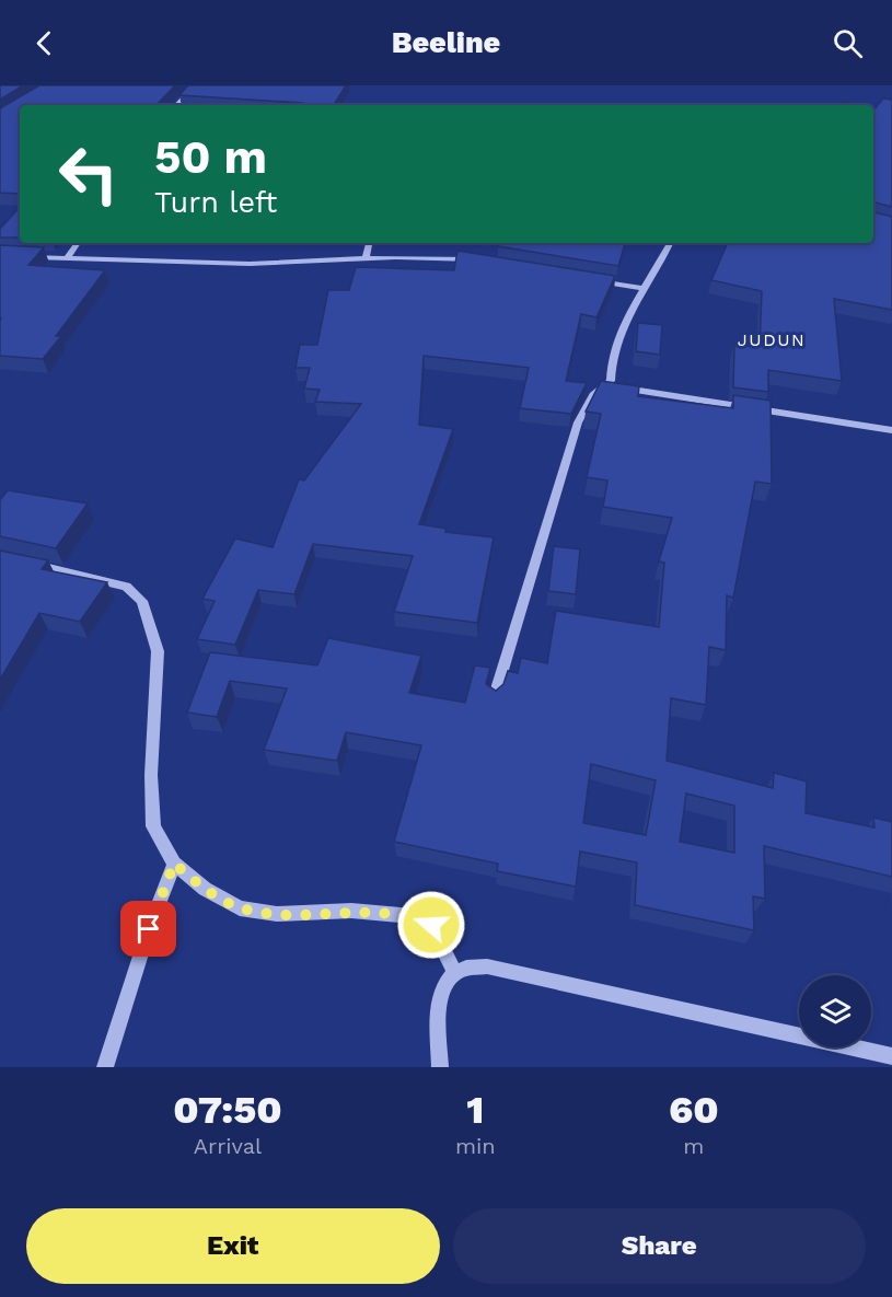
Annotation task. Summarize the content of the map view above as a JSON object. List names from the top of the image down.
{
  "districts": ["JUDUN"],
  "page": {
    "header": "Beeline",
    "turn": ["50 m", "Turn left"],
    "eta": [
      "07:50",
      "Arrival",
      "1",
      "min",
      "60",
      "m"
    ],
    "buttons": ["Exit", "Share"]
  }
}
